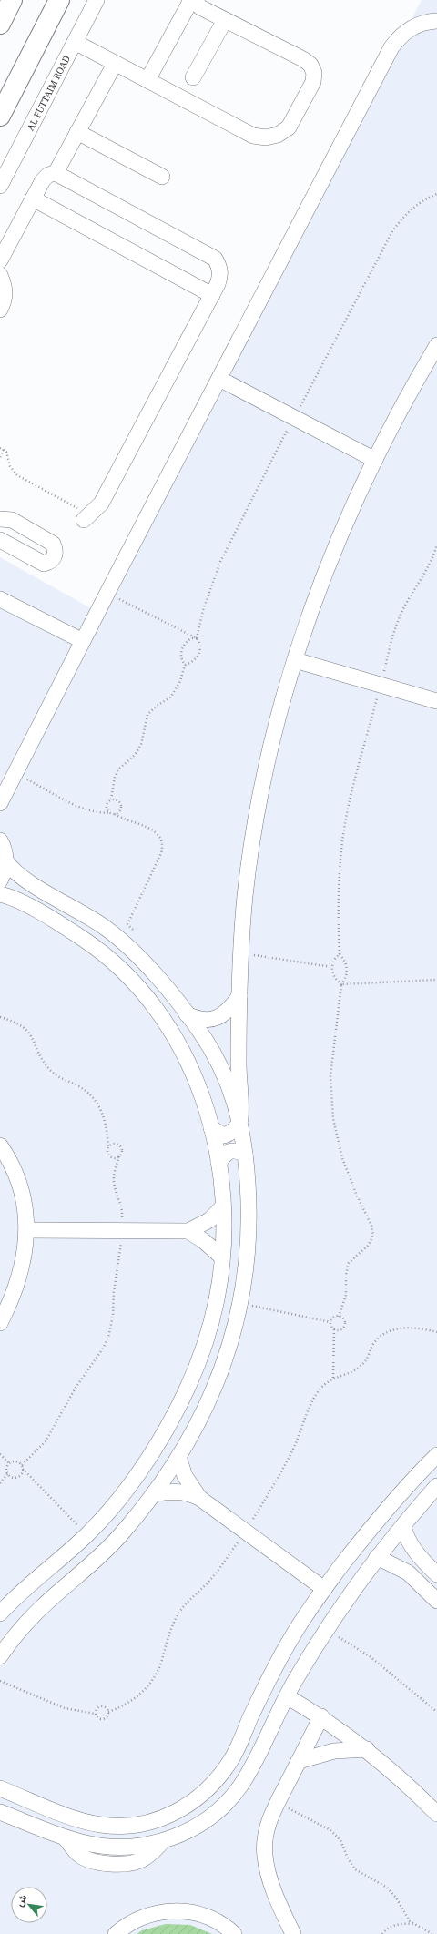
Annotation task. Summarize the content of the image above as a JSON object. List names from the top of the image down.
{
  "streets": {
    "street": ["AL FUTTAIM ROAD"]
  },
  "north": "top left"
}
